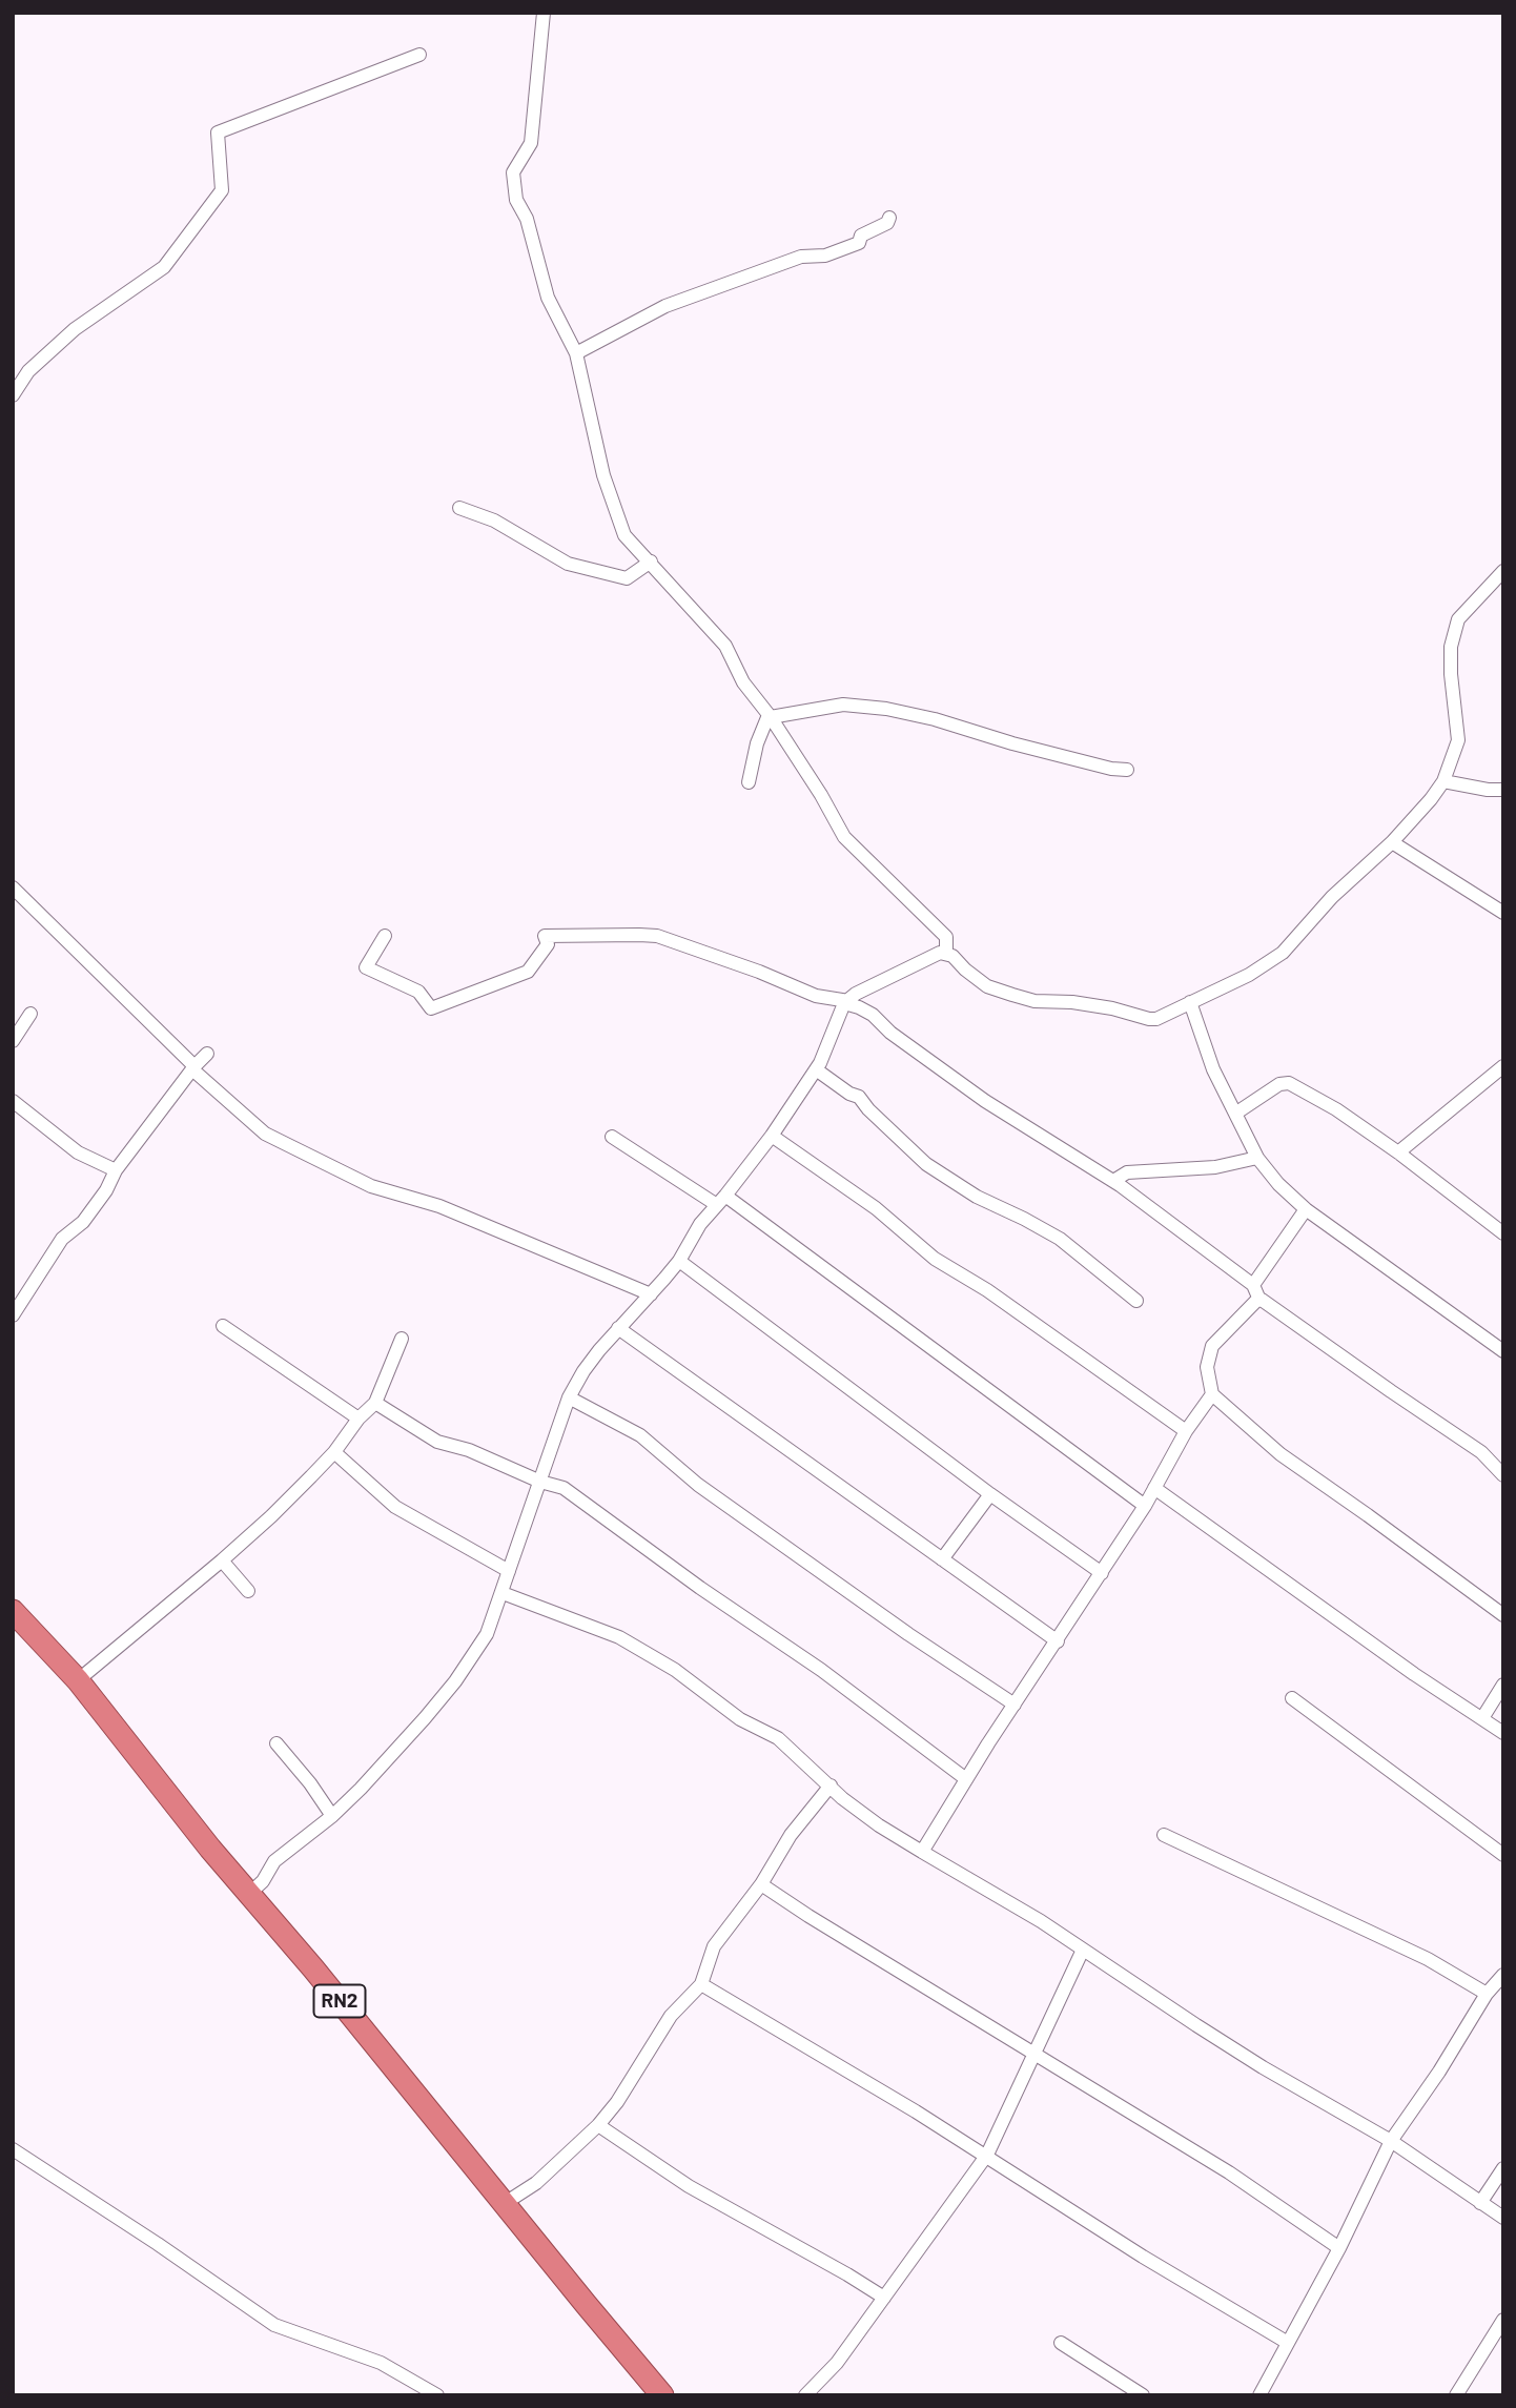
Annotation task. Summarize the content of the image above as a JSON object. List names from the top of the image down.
{
  "streets": {
    "highway": ["RN2"]
  }
}
